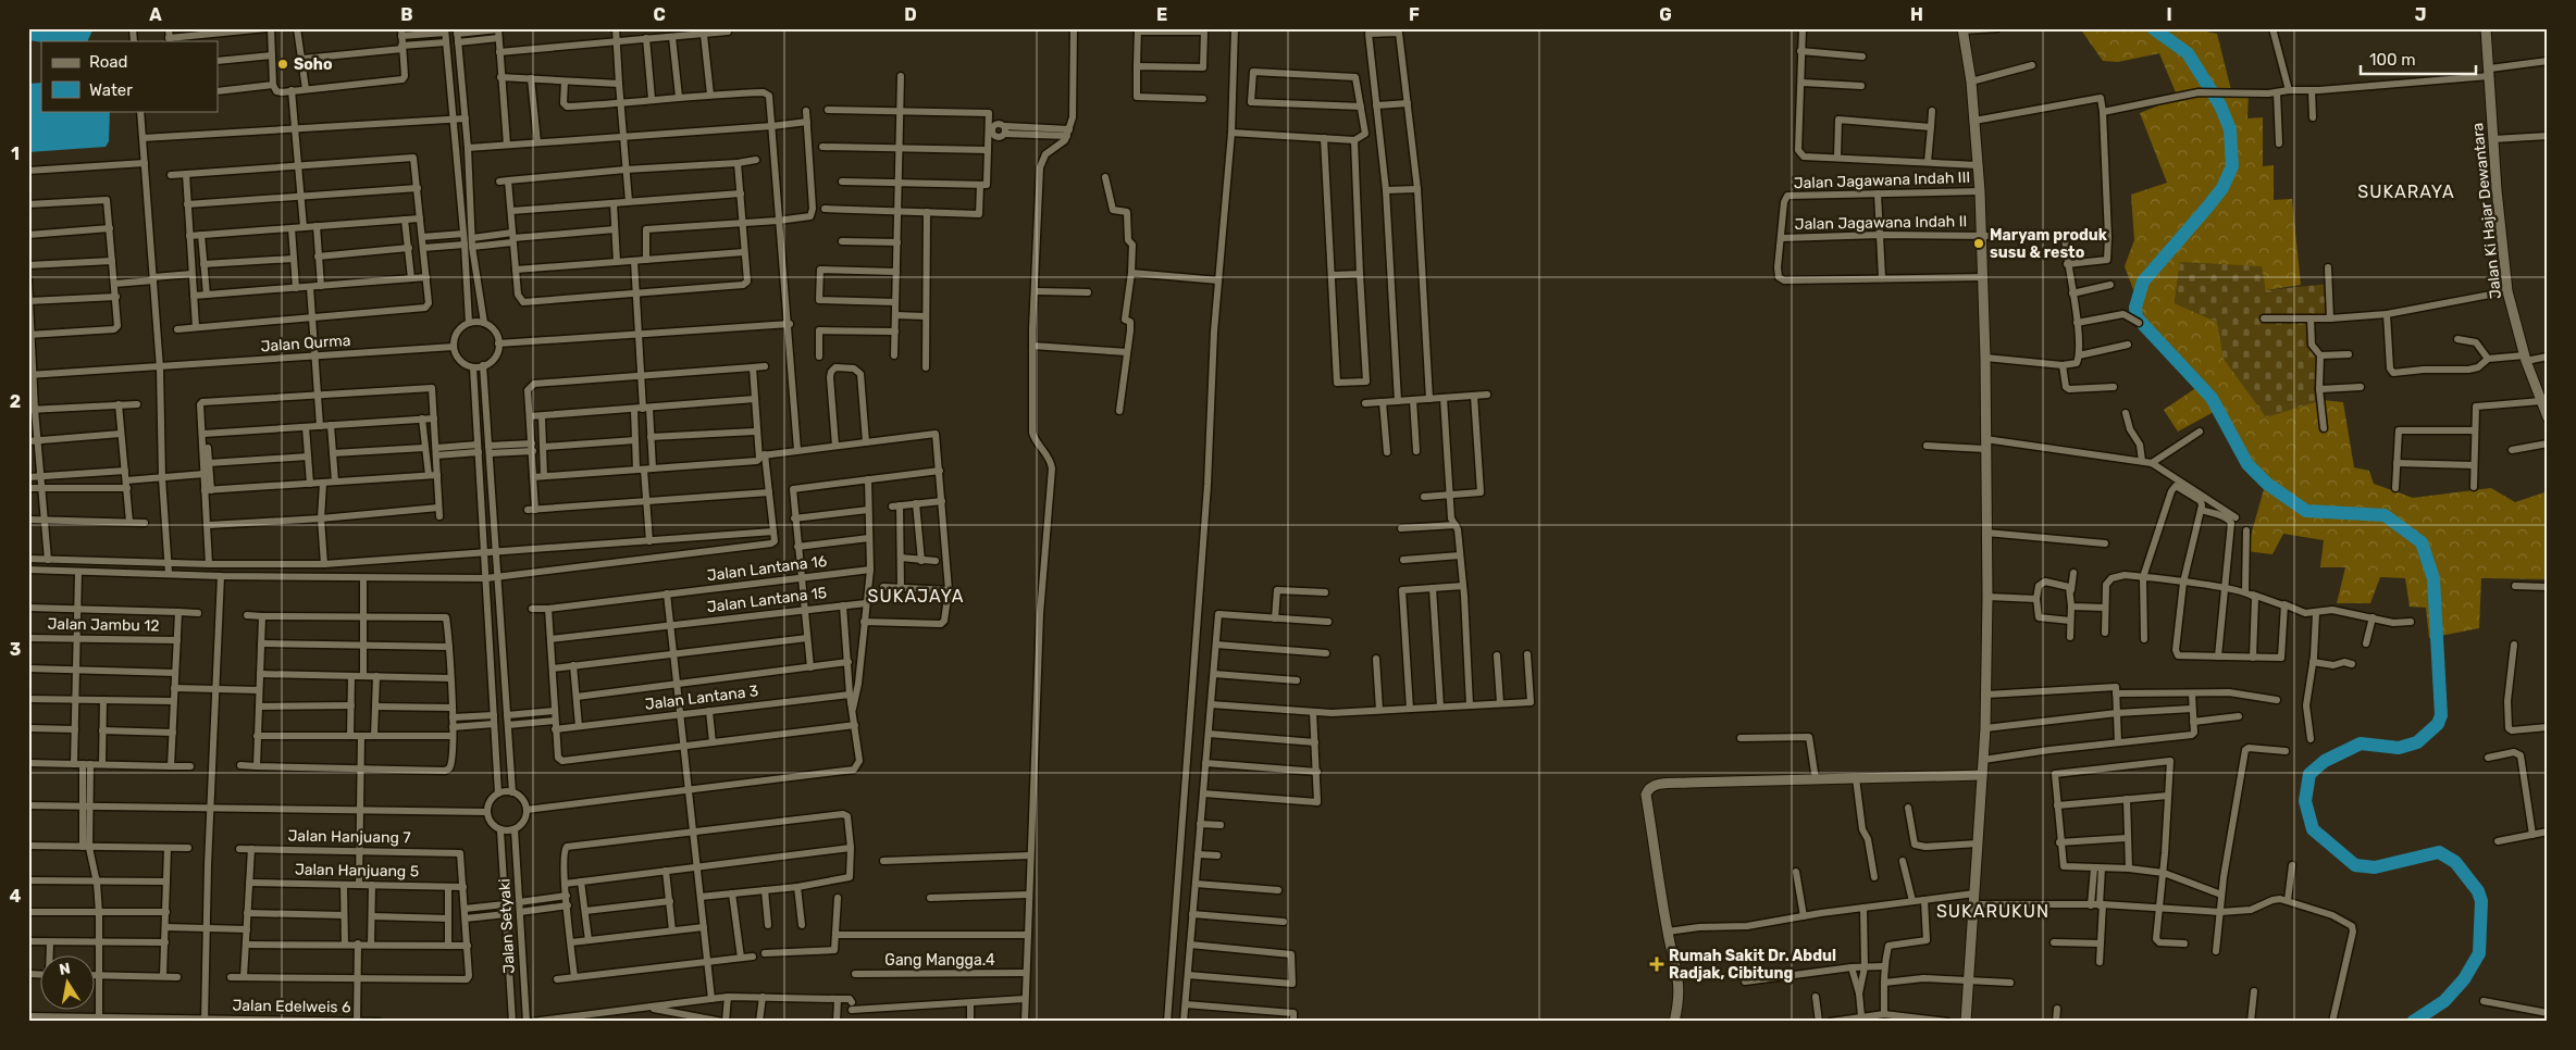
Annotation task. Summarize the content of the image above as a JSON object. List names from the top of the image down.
{
  "streets": {
    "street": [
      "Jalan Jagawana Indah III",
      "Jalan Ki Hajar Dewantara",
      "Jalan Jagawana Indah II",
      "Jalan Qurma",
      "Jalan Lantana 16",
      "Jalan Lantana 15",
      "Jalan Jambu 12",
      "Jalan Lantana 3",
      "Jalan Hanjuang 7",
      "Jalan Hanjuang 5",
      "Jalan Setyaki",
      "Gang Mangga.4",
      "Jalan Edelweis 6"
    ]
  },
  "crossings": [
    ["Jalan Jagawana Indah III", "Jalan Jagawana Indah II"],
    ["Jalan Hanjuang 7", "Jalan Hanjuang 5"]
  ],
  "districts": ["SUKARAYA", "SUKAJAYA", "SUKARUKUN"],
  "places": {
    "other": ["Soho", "Maryam produk susu & resto"],
    "health": ["Rumah Sakit Dr. Abdul Radjak, Cibitung"]
  },
  "legend": ["Road", "Water"],
  "scale_bar": "100 m",
  "north": "top",
  "grid": {
    "columns": [
      "A",
      "B",
      "C",
      "D",
      "E",
      "F",
      "G",
      "H",
      "I",
      "J"
    ],
    "rows": [
      "1",
      "2",
      "3",
      "4"
    ]
  }
}
